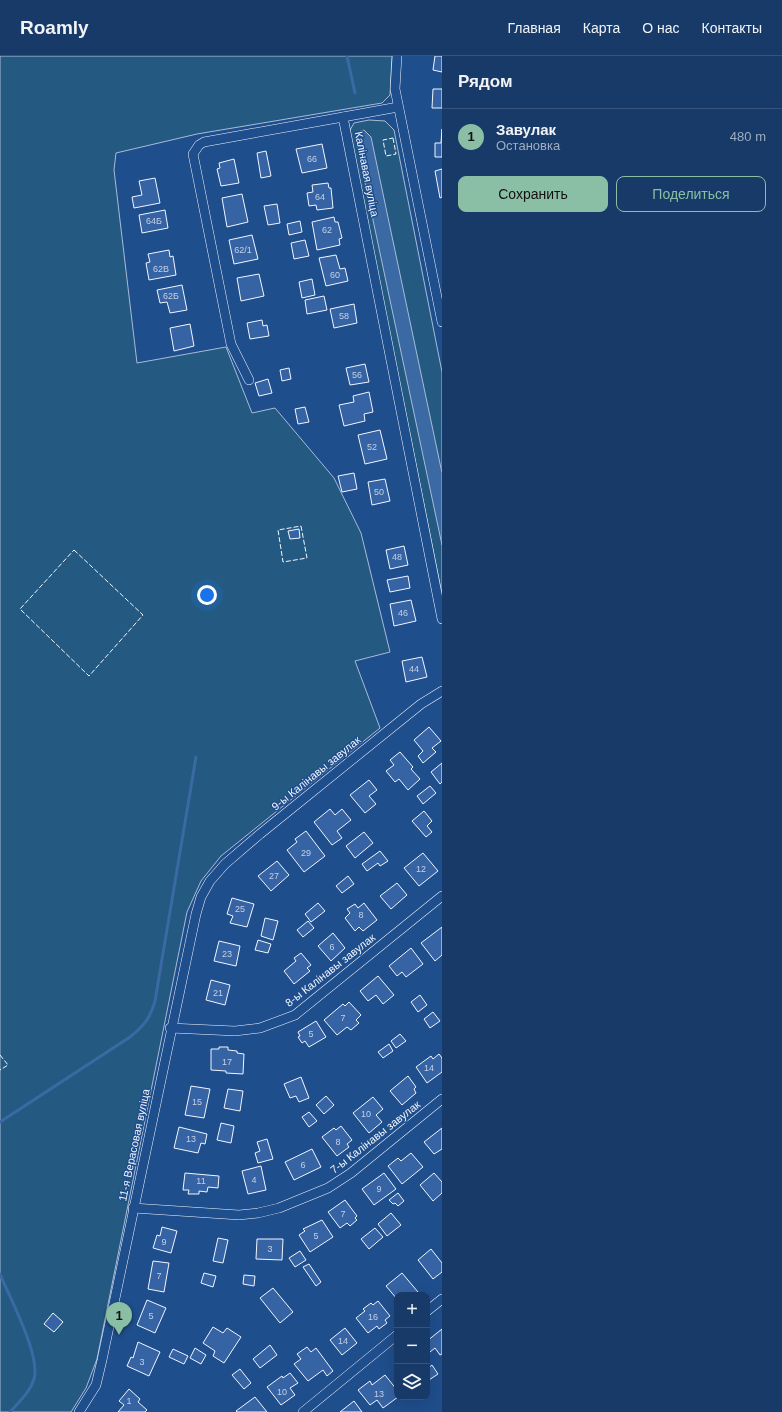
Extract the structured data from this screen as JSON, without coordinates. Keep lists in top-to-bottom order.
{
  "streets": {
    "street": [
      "Калінавая вуліца",
      "9-ы Калінавы завулак",
      "8-ы Калінавы завулак",
      "7-ы Калінавы завулак",
      "11-я Верасовая вуліца"
    ]
  },
  "crossings": [
    ["9-ы Калінавы завулак", "11-я Верасовая вуліца"],
    ["8-ы Калінавы завулак", "11-я Верасовая вуліца"],
    ["7-ы Калінавы завулак", "11-я Верасовая вуліца"]
  ],
  "house_numbers": [
    "66",
    "64",
    "64Б",
    "62",
    "62/1",
    "62В",
    "60",
    "62Б",
    "58",
    "56",
    "52",
    "50",
    "48",
    "46",
    "44",
    "29",
    "12",
    "27",
    "25",
    "8",
    "6",
    "23",
    "21",
    "7",
    "5",
    "17",
    "14",
    "15",
    "10",
    "13",
    "8",
    "6",
    "4",
    "11",
    "9",
    "7",
    "5",
    "9",
    "3",
    "7",
    "5",
    "16",
    "14",
    "3",
    "10",
    "13",
    "1"
  ],
  "page": {
    "header": "Roamly",
    "nav": [
      "Главная",
      "Карта",
      "О нас",
      "Контакты"
    ],
    "heading": "Рядом",
    "list": [
      {
        "mark": "1",
        "name": "Завулак",
        "note": "Остановка",
        "value": "480 m"
      }
    ],
    "buttons": ["Сохранить", "Поделиться"],
    "map_buttons": ["+", "−"],
    "pins": "1"
  }
}
